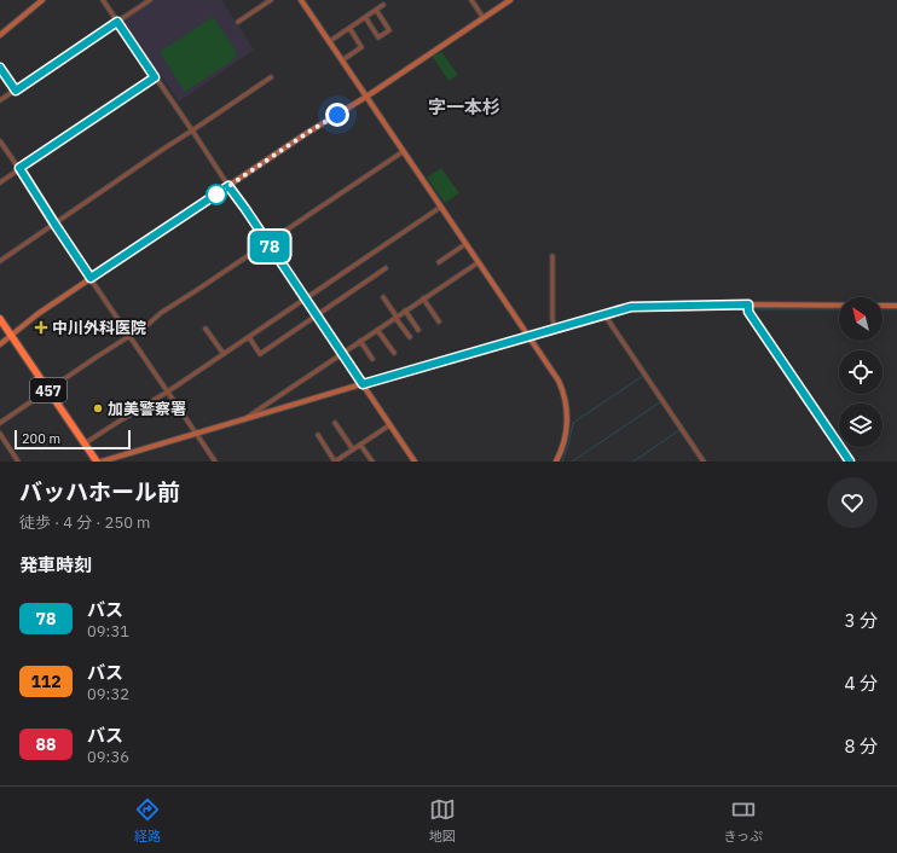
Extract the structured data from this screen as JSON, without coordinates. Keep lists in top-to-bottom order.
{
  "streets": {
    "highway": ["457"]
  },
  "districts": ["字一本杉"],
  "places": {
    "health": ["中川外科医院"],
    "other": ["加美警察署"]
  },
  "lines": ["bus line 78"],
  "scale_bar": "200 m",
  "north": "top left",
  "page": {
    "on_map": "78",
    "scale": "200 m",
    "heading": [
      ["バッハホール前", "徒歩 · 4 分 · 250 m"],
      "発車時刻"
    ],
    "list": [
      {
        "mark": "78",
        "name": "バス",
        "note": "09:31",
        "value": "3 分"
      },
      {
        "mark": "112",
        "name": "バス",
        "note": "09:32",
        "value": "4 分"
      },
      {
        "mark": "88",
        "name": "バス",
        "note": "09:36",
        "value": "8 分"
      }
    ],
    "tabs": ["経路", "地図", "きっぷ"]
  }
}
